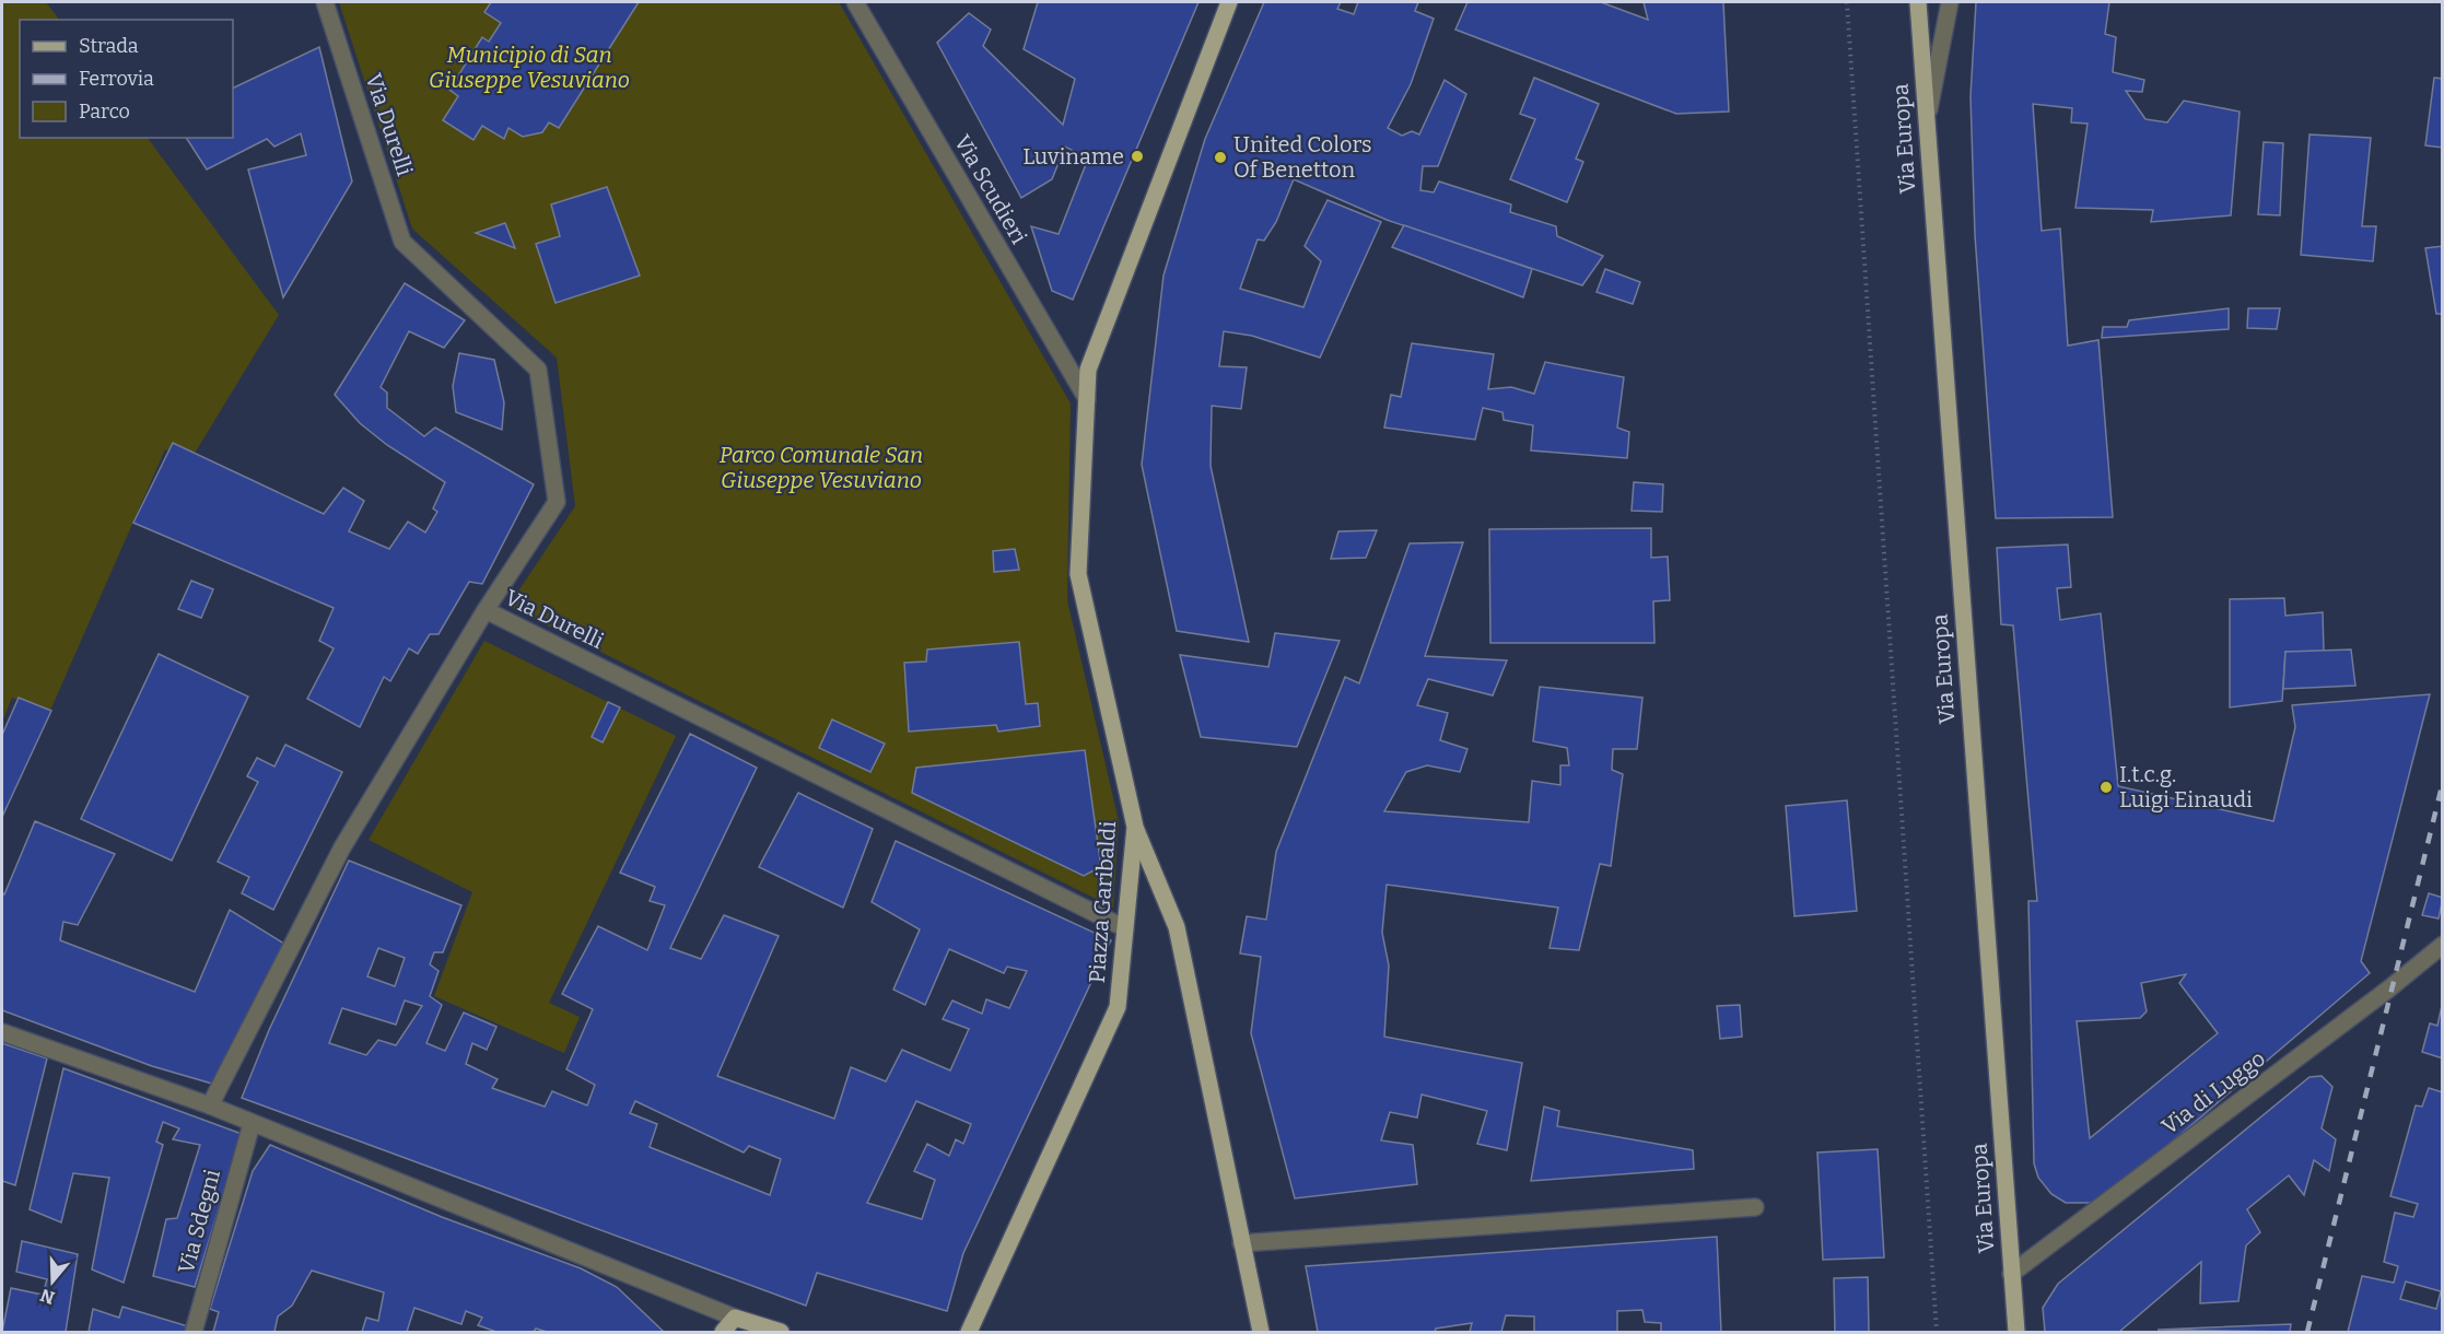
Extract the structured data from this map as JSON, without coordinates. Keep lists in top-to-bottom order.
{
  "streets": {
    "main road": ["Via Europa", "Piazza Garibaldi"],
    "street": [
      "Via Durelli",
      "Via Scudieri",
      "Via di Luggo",
      "Via Sdegni"
    ]
  },
  "crossings": [
    ["Via Durelli", "Piazza Garibaldi"],
    ["Via Europa", "Via di Luggo"],
    ["Via Scudieri", "Piazza Garibaldi"]
  ],
  "parks": ["Municipio di San Giuseppe Vesuviano", "Parco Comunale San Giuseppe Vesuviano"],
  "places": ["Luviname", "United Colors Of Benetton", "I.t.c.g. Luigi Einaudi"],
  "legend": ["Strada", "Ferrovia", "Parco"],
  "north": "bottom"
}
